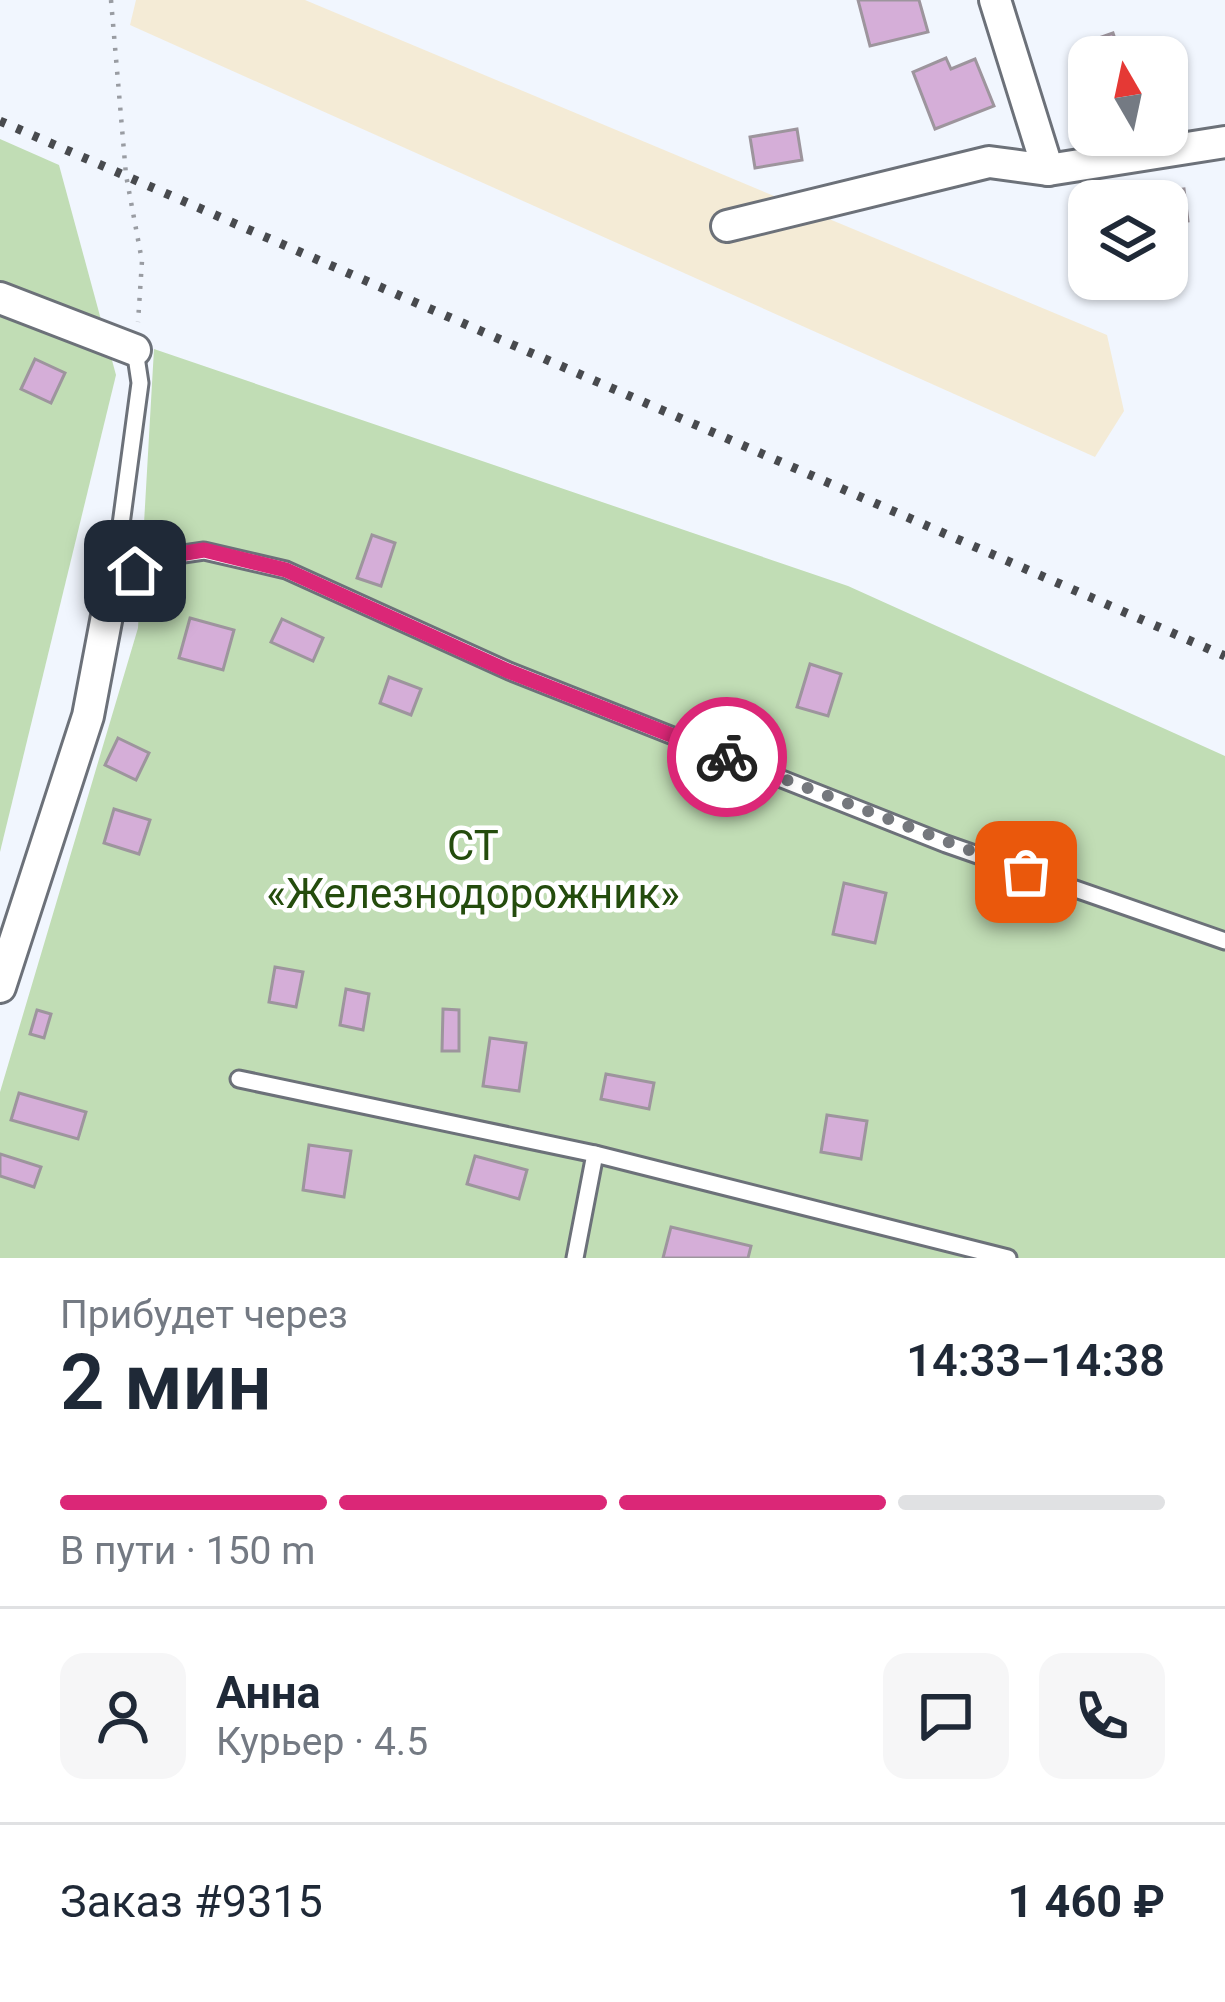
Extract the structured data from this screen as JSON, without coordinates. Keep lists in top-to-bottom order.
{
  "parks": ["СТ «Железнодорожник»"],
  "north": "top",
  "page": {
    "heading": ["2 мин", "Прибудет через", "14:33–14:38"],
    "panel": [
      "Анна",
      "Курьер · 4.5",
      "Заказ #9315",
      "1 460 ₽"
    ],
    "bar": "В пути · 150 m"
  }
}
